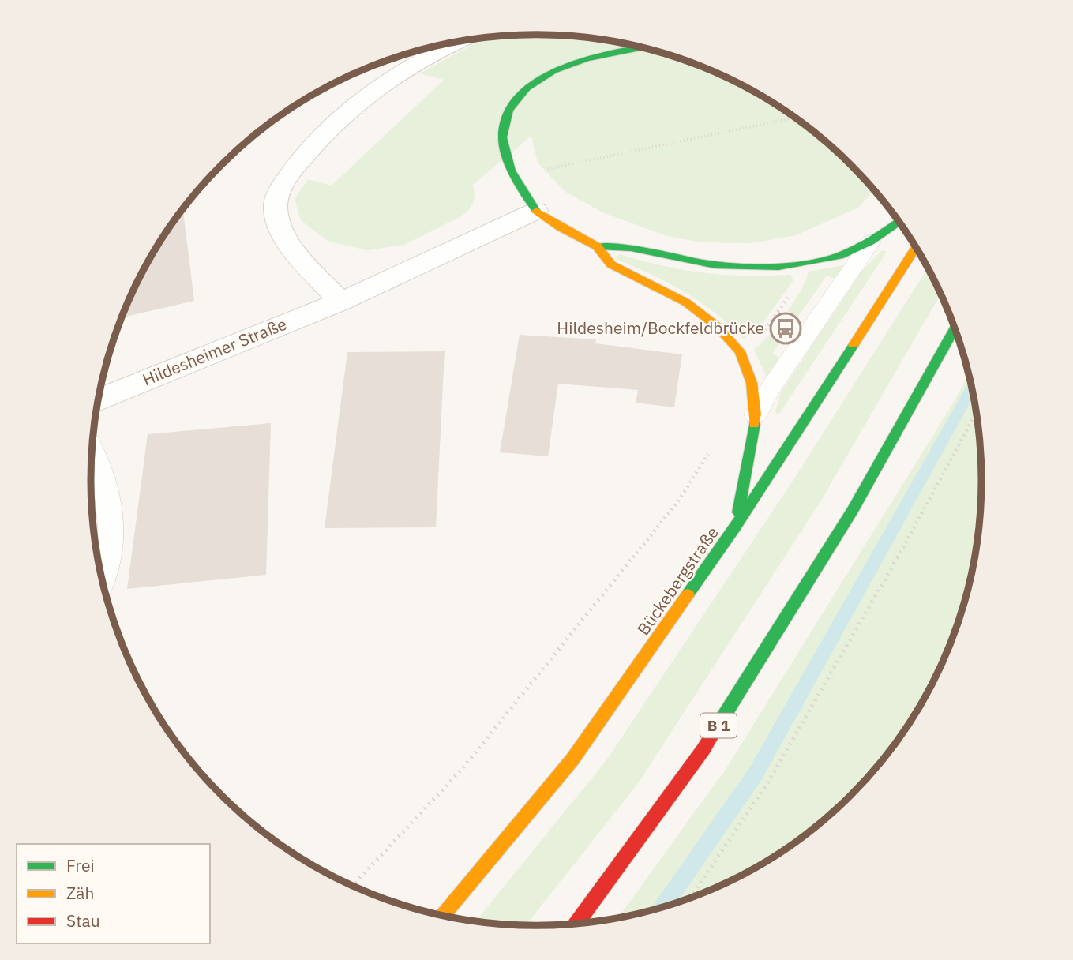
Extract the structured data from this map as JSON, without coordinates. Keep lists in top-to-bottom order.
{
  "streets": {
    "main road": ["Bückebergstraße", "B 1"],
    "street": ["Hildesheimer Straße"]
  },
  "places": {
    "bus stop": ["Hildesheim/Bockfeldbrücke"]
  },
  "legend": ["Frei", "Zäh", "Stau"]
}
